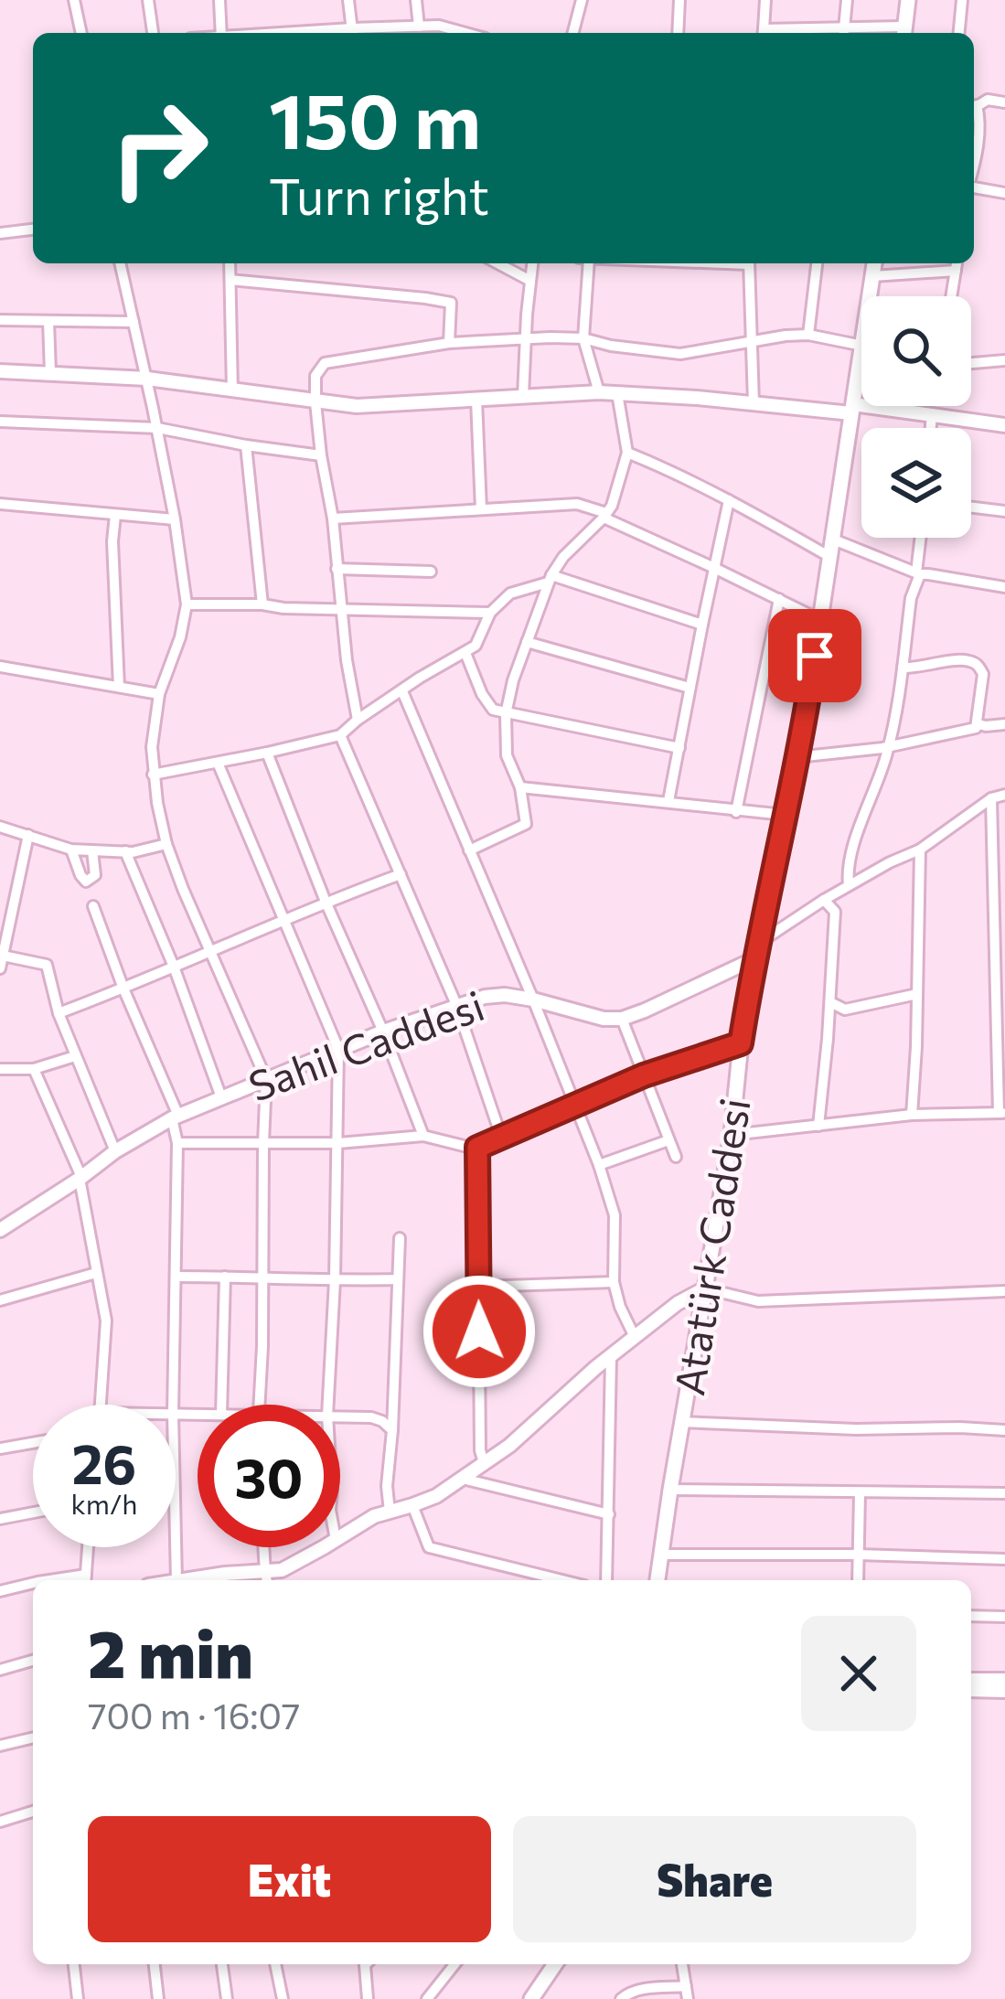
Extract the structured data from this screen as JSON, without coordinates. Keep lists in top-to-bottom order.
{
  "streets": {
    "main road": ["Atatürk Caddesi"],
    "street": ["Sahil Caddesi"]
  },
  "page": {
    "turn": ["150 m", "Turn right"],
    "speed": "26 km/h",
    "limit": "30",
    "heading": ["2 min", "700 m · 16:07"],
    "buttons": ["Exit", "Share"]
  }
}
